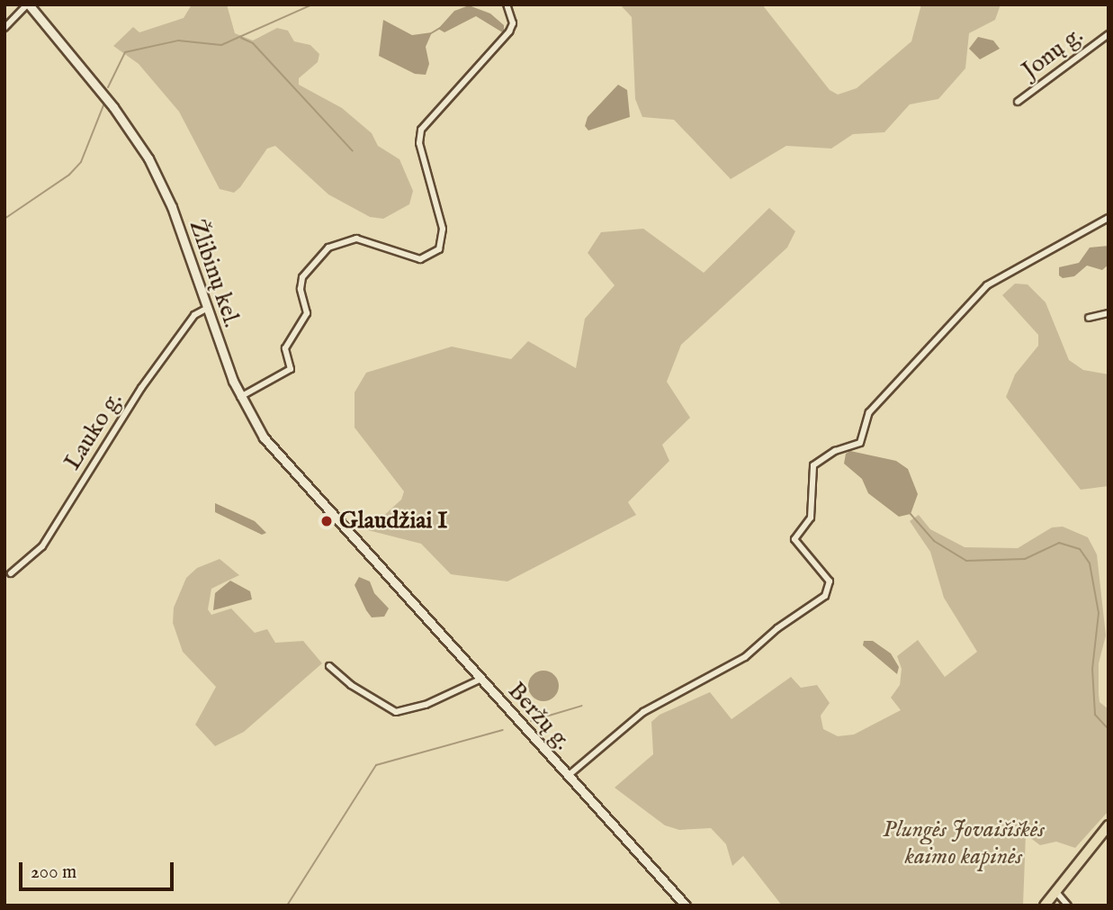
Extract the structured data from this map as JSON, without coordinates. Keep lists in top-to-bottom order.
{
  "streets": {
    "main road": ["Žlibinų kel.", "Beržų g."],
    "street": ["Jonų g.", "Lauko g."]
  },
  "crossings": [
    ["Žlibinų kel.", "Lauko g."],
    ["Žlibinų kel.", "Beržų g."]
  ],
  "parks": ["Plungės Jovaišiškės kaimo kapinės"],
  "places": ["Glaudžiai I"],
  "scale_bar": "200 m"
}
